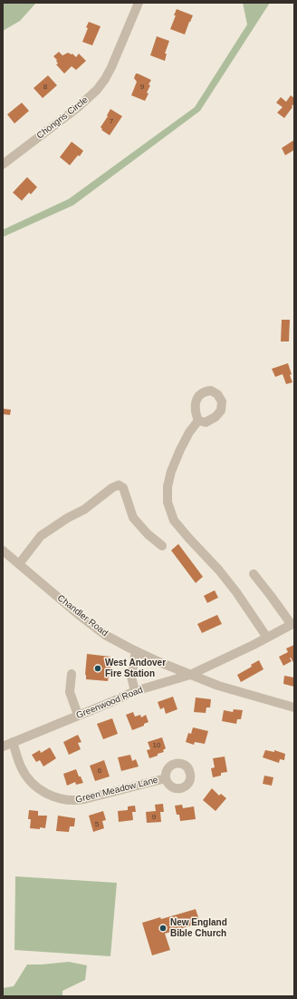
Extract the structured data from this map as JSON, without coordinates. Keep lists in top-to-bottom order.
{
  "streets": {
    "street": [
      "Chongris Circle",
      "Chandler Road",
      "Greenwood Road",
      "Green Meadow Lane"
    ]
  },
  "crossings": [
    ["Chandler Road", "Greenwood Road"],
    ["Greenwood Road", "Green Meadow Lane"]
  ],
  "places": ["West Andover Fire Station", "New England Bible Church"],
  "house_numbers": [
    "8",
    "9",
    "7",
    "10",
    "6",
    "9",
    "5"
  ]
}
